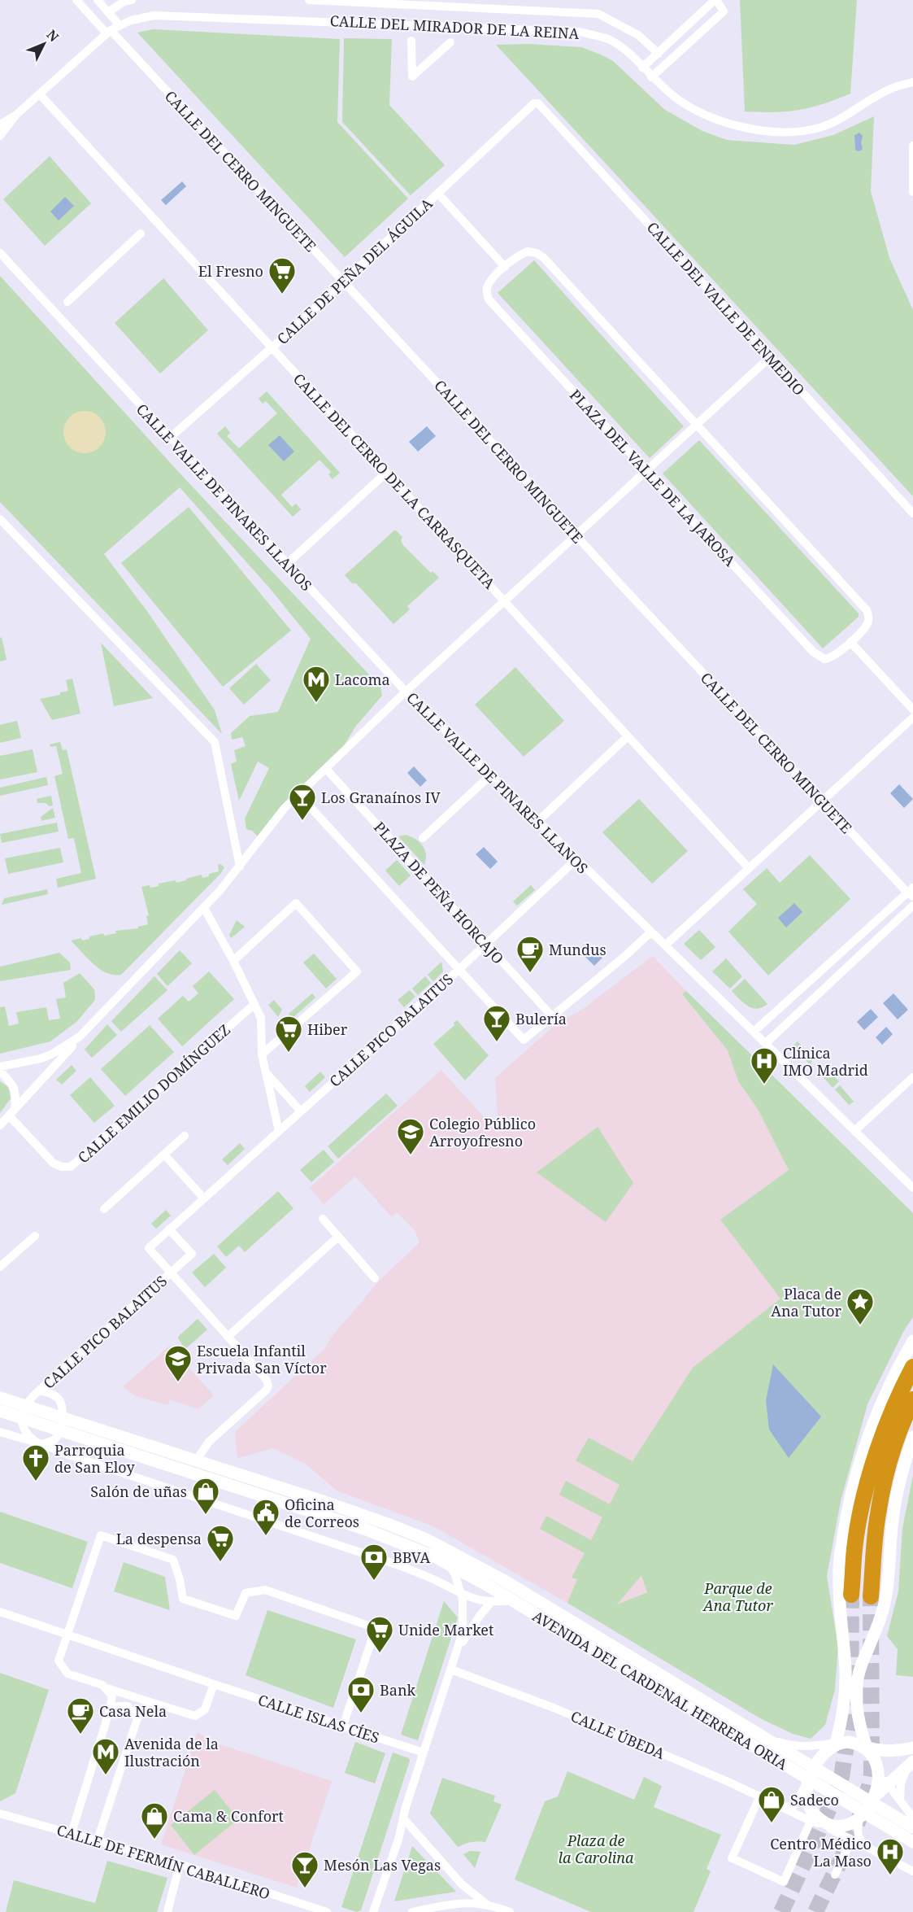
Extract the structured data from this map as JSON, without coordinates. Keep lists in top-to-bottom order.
{
  "streets": {
    "main road": ["AVENIDA DEL CARDENAL HERRERA ORIA"],
    "street": [
      "CALLE DEL MIRADOR DE LA REINA",
      "CALLE DEL CERRO MINGUETE",
      "CALLE DE PEÑA DEL ÁGUILA",
      "CALLE DEL VALLE DE ENMEDIO",
      "PLAZA DEL VALLE DE LA JAROSA",
      "CALLE DEL CERRO DE LA CARRASQUETA",
      "CALLE VALLE DE PINARES LLANOS",
      "PLAZA DE PEÑA HORCAJO",
      "CALLE PICO BALAITUS",
      "CALLE EMILIO DOMÍNGUEZ",
      "CALLE ISLAS CÍES",
      "CALLE ÚBEDA",
      "CALLE DE FERMÍN CABALLERO"
    ]
  },
  "crossings": [
    ["CALLE DEL MIRADOR DE LA REINA", "CALLE DEL CERRO MINGUETE"],
    ["CALLE DEL MIRADOR DE LA REINA", "CALLE DEL CERRO DE LA CARRASQUETA"],
    ["CALLE DEL CERRO MINGUETE", "CALLE DE PEÑA DEL ÁGUILA"],
    ["CALLE DE PEÑA DEL ÁGUILA", "CALLE DEL VALLE DE ENMEDIO"],
    ["CALLE DE PEÑA DEL ÁGUILA", "CALLE DEL CERRO DE LA CARRASQUETA"],
    ["CALLE DE PEÑA DEL ÁGUILA", "CALLE VALLE DE PINARES LLANOS"],
    ["CALLE VALLE DE PINARES LLANOS", "CALLE PICO BALAITUS"],
    ["PLAZA DE PEÑA HORCAJO", "CALLE PICO BALAITUS"],
    ["CALLE PICO BALAITUS", "AVENIDA DEL CARDENAL HERRERA ORIA"]
  ],
  "parks": ["Parque de Ana Tutor", "Plaza de la Carolina"],
  "places": {
    "supermarket": [
      "El Fresno",
      "Hiber",
      "La despensa",
      "Unide Market"
    ],
    "metro station": ["Lacoma", "Avenida de la Ilustración"],
    "bar": ["Los Granaínos IV", "Bulería", "Mesón Las Vegas"],
    "cafe": ["Mundus", "Casa Nela"],
    "hospital": ["Clínica IMO Madrid", "Centro Médico La Maso"],
    "school or university": ["Colegio Público Arroyofresno", "Escuela Infantil Privada San Víctor"],
    "place": ["Placa de Ana Tutor"],
    "church": ["Parroquia de San Eloy"],
    "shop": ["Salón de uñas", "Sadeco", "Cama & Confort"],
    "public building": ["Oficina de Correos"],
    "bank": ["BBVA", "Bank"]
  },
  "north": "top right"
}
